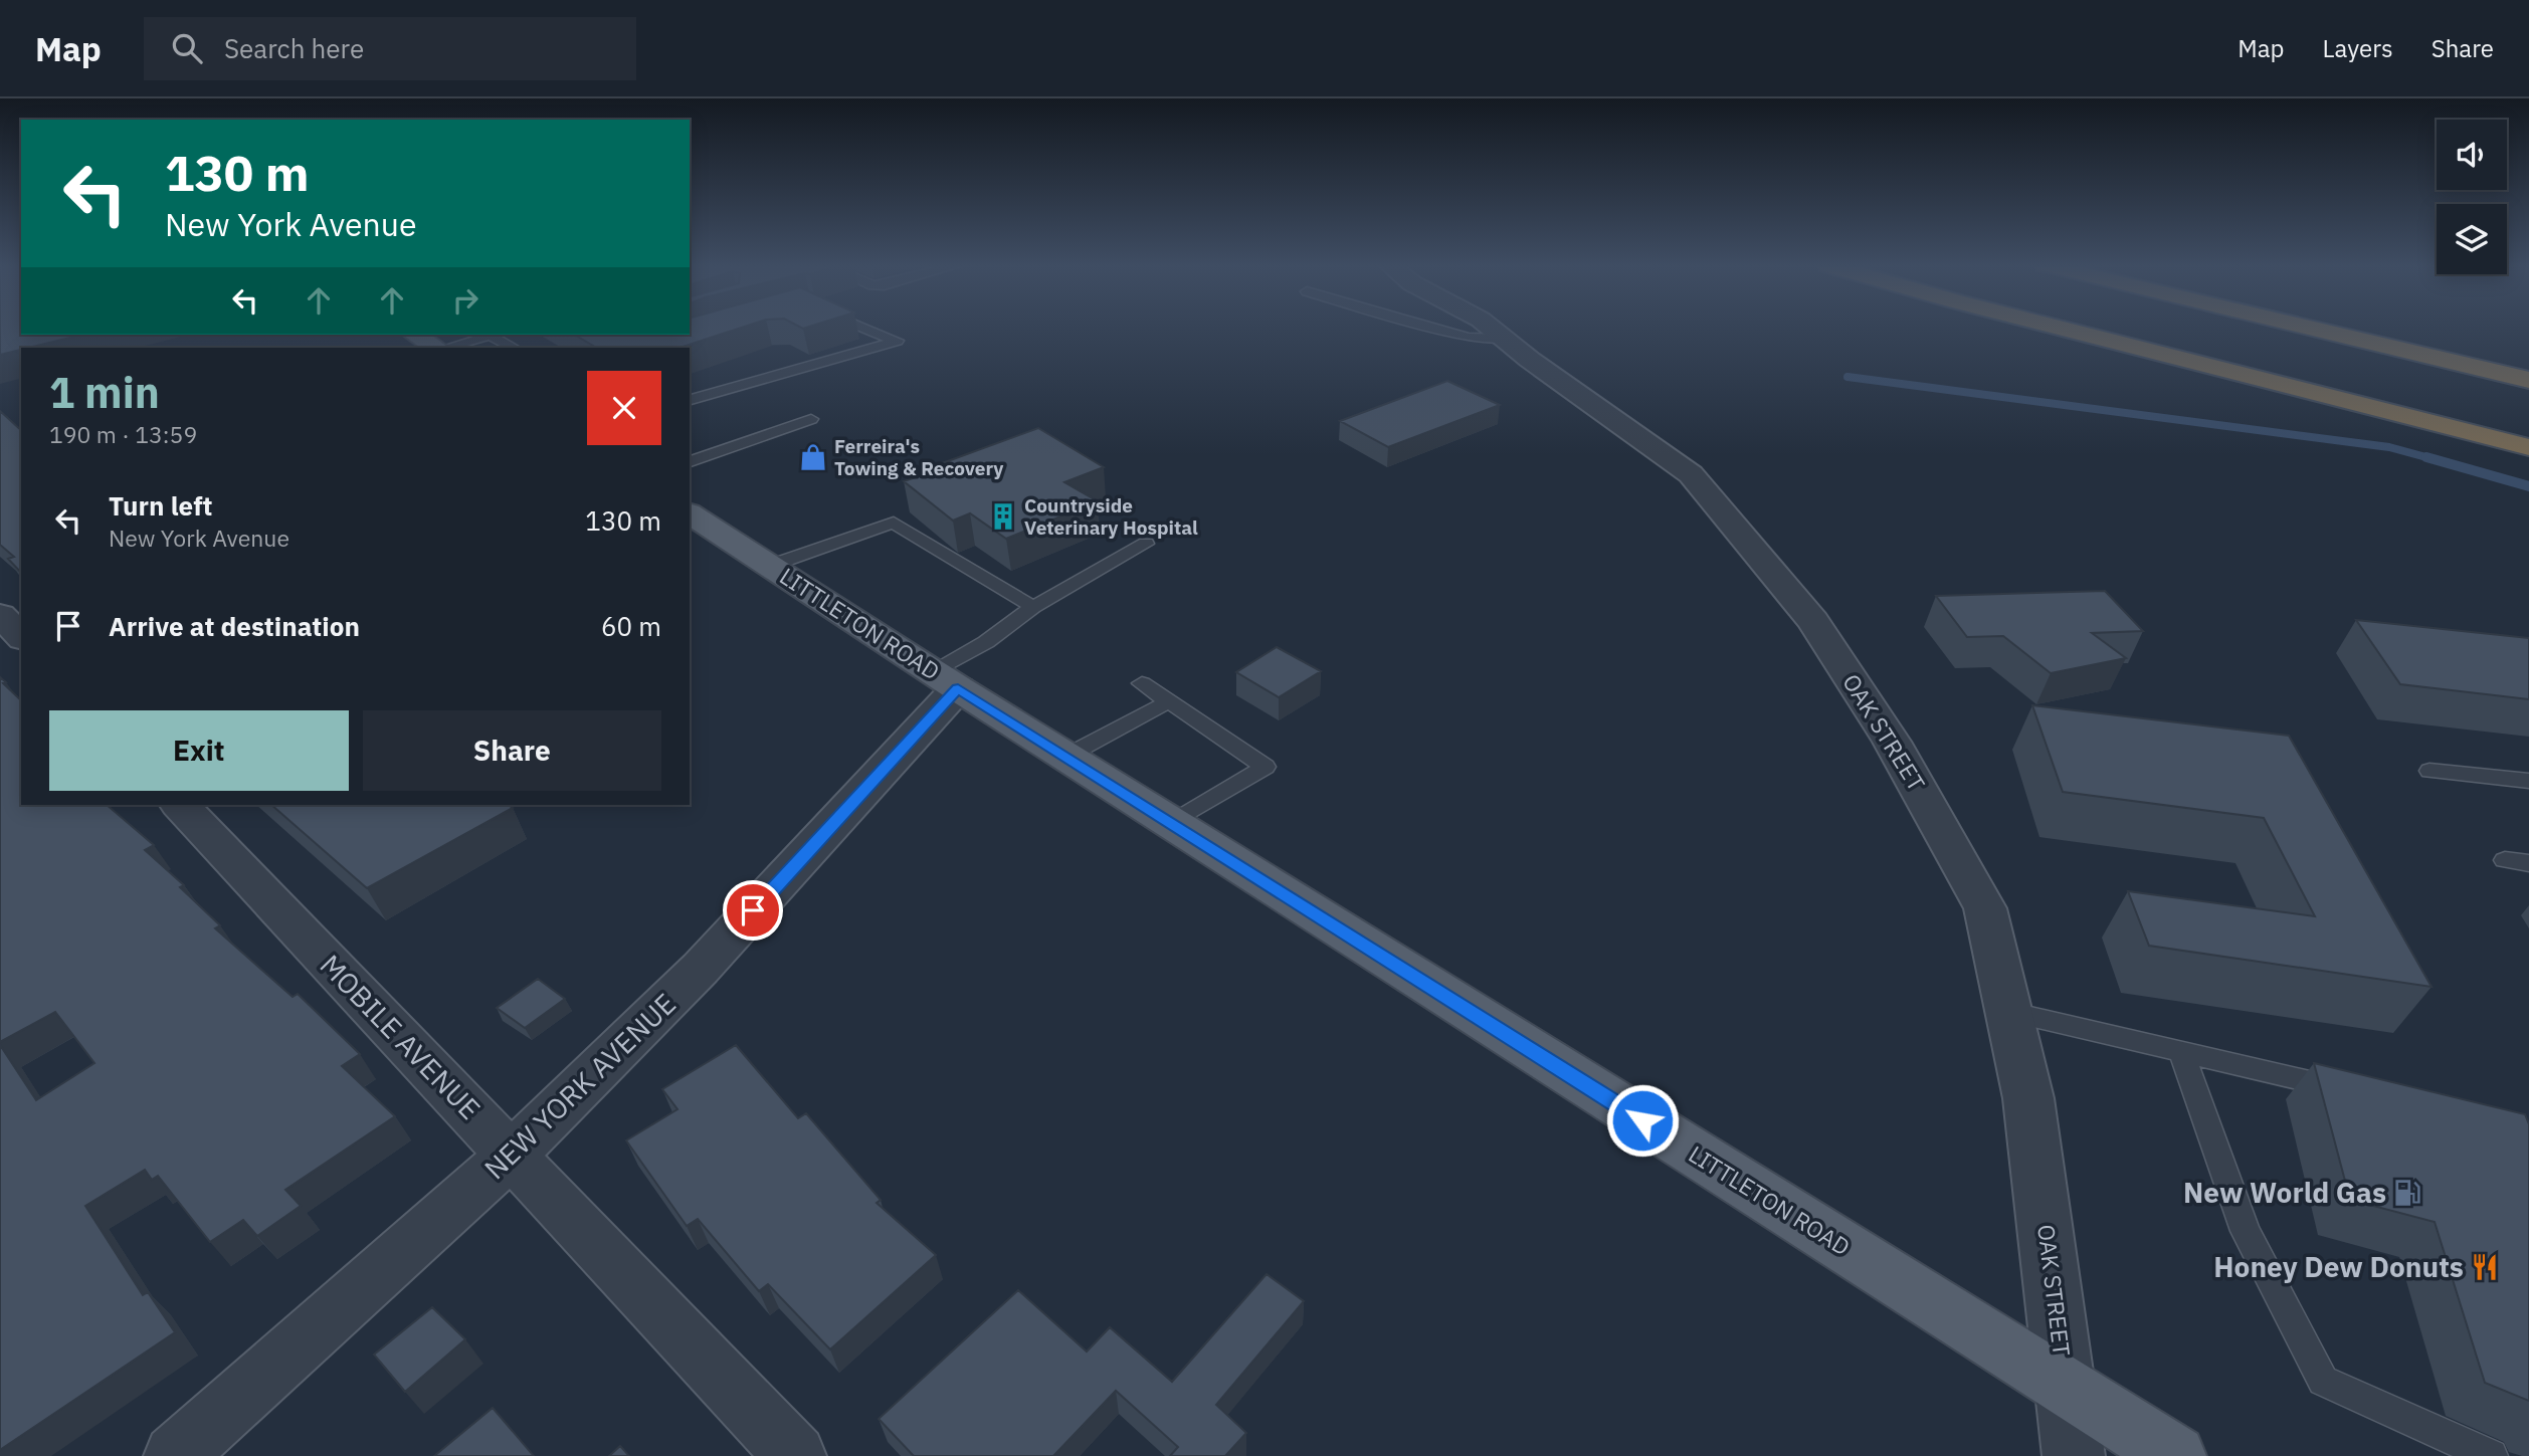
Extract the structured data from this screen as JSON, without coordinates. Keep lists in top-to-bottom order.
{
  "streets": {
    "main road": ["LITTLETON ROAD"],
    "street": ["OAK STREET", "MOBILE AVENUE", "NEW YORK AVENUE"]
  },
  "crossings": [
    ["LITTLETON ROAD", "OAK STREET"],
    ["LITTLETON ROAD", "NEW YORK AVENUE"],
    ["MOBILE AVENUE", "NEW YORK AVENUE"]
  ],
  "places": {
    "shop": ["Ferreira's Towing & Recovery"],
    "building": ["Countryside Veterinary Hospital"],
    "fuel station": ["New World Gas"],
    "restaurant": ["Honey Dew Donuts"]
  },
  "page": {
    "header": "Map",
    "search": "Search here",
    "nav": ["Map", "Layers", "Share"],
    "turn": ["130 m", "New York Avenue"],
    "heading": ["1 min", "190 m · 13:59"],
    "list": [
      {
        "name": "Turn left",
        "note": "New York Avenue",
        "value": "130 m"
      },
      {
        "name": "Arrive at destination",
        "value": "60 m"
      }
    ],
    "buttons": ["Exit", "Share"]
  }
}
